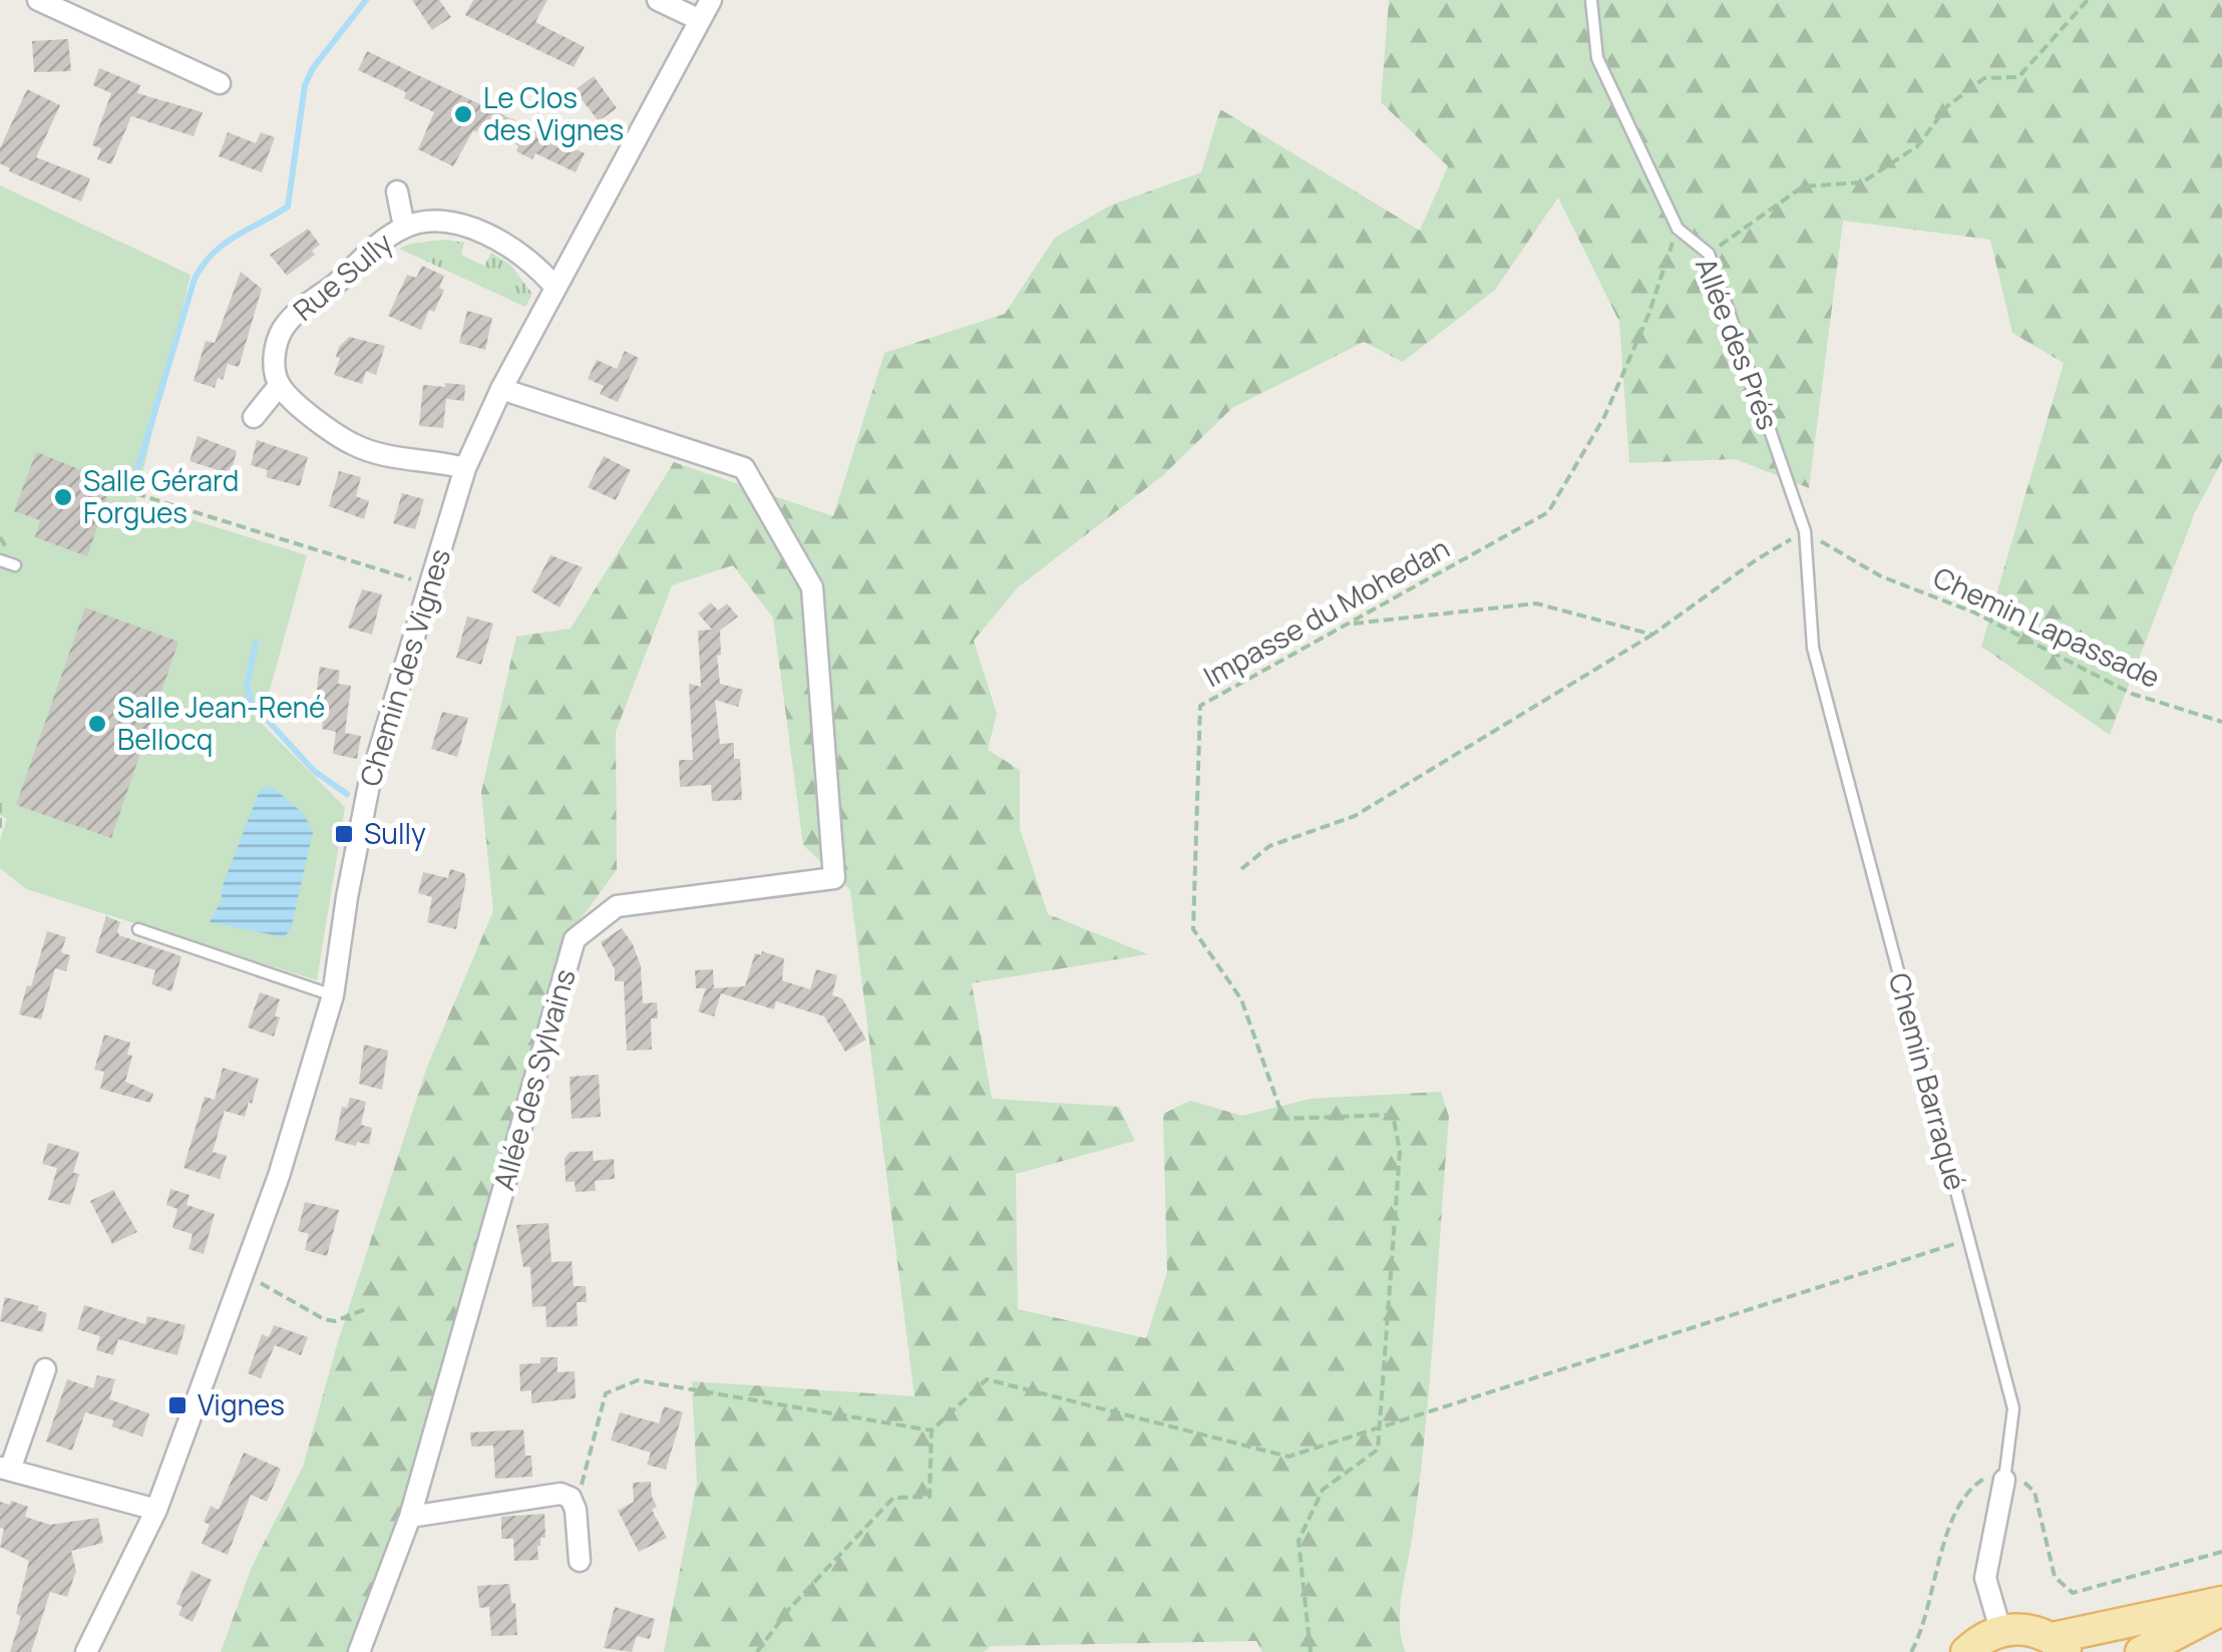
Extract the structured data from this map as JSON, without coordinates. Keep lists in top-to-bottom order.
{
  "streets": {
    "street": [
      "Rue Sully",
      "Chemin des Vignes",
      "Allée des Sylvains",
      "Chemin Barraqué"
    ],
    "lane": ["Allée des Prés"],
    "path": ["Impasse du Mohedan", "Chemin Lapassade"]
  },
  "crossings": [
    ["Rue Sully", "Chemin des Vignes"],
    ["Rue Sully", "Allée des Sylvains"],
    ["Allée des Prés", "Impasse du Mohedan"],
    ["Allée des Prés", "Chemin Lapassade"],
    ["Allée des Prés", "Chemin Barraqué"],
    ["Chemin Lapassade", "Chemin Barraqué"],
    ["Chemin des Vignes", "Allée des Sylvains"]
  ],
  "places": {
    "other": ["Le Clos des Vignes", "Salle Gérard Forgues", "Salle Jean-René Bellocq"],
    "transit": ["Sully", "Vignes"]
  }
}
